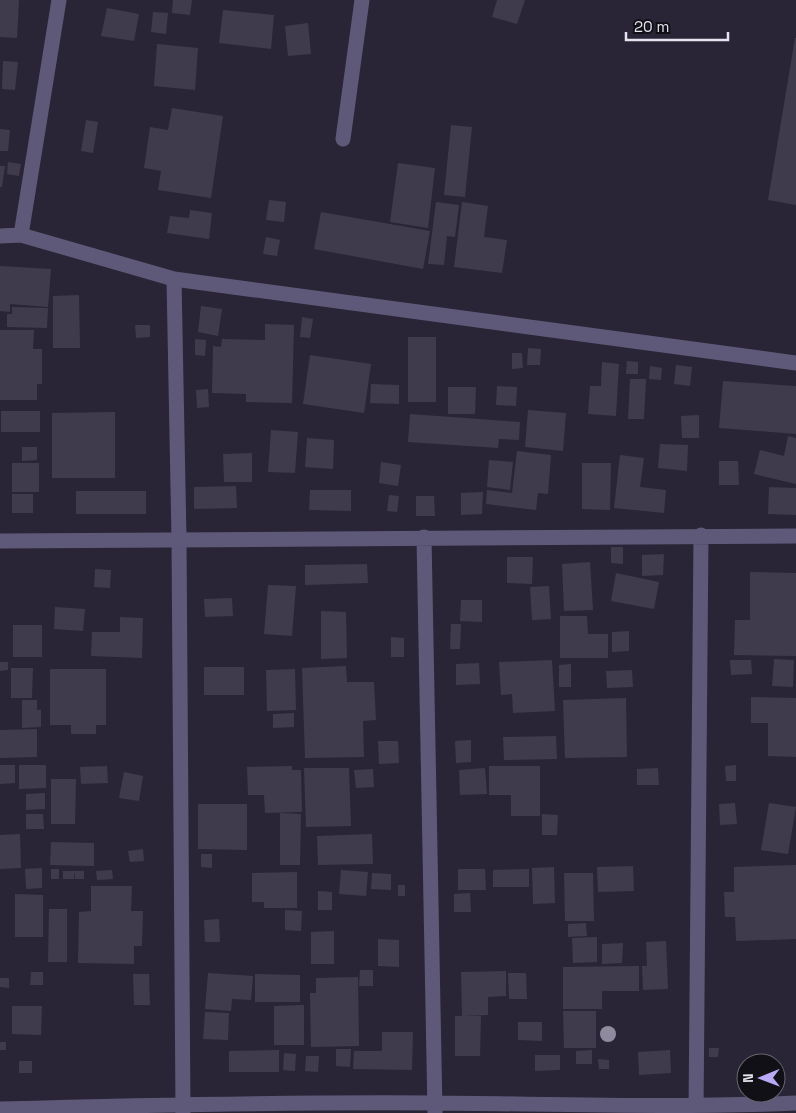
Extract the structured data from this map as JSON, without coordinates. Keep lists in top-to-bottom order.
{
  "scale_bar": "20 m",
  "north": "left"
}
